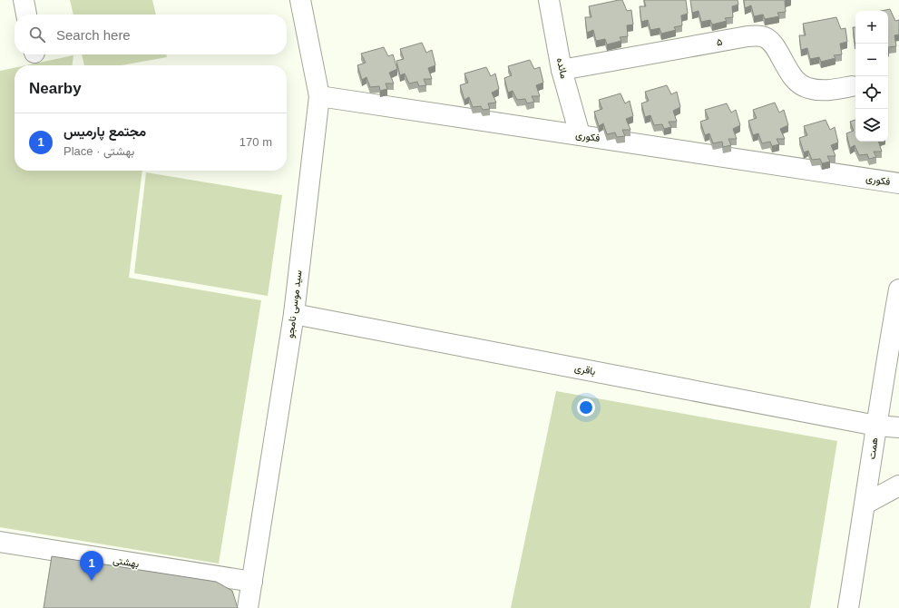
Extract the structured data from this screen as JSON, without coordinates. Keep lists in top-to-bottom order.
{
  "streets": {
    "street": [
      "۵",
      "مائده",
      "فکوری",
      "سید موسی نامجو",
      "باقری",
      "همت",
      "بهشتی"
    ]
  },
  "crossings": [
    ["۵", "مائده"],
    ["مائده", "فکوری"],
    ["فکوری", "سید موسی نامجو"],
    ["سید موسی نامجو", "باقری"],
    ["سید موسی نامجو", "بهشتی"],
    ["باقری", "همت"]
  ],
  "page": {
    "map_buttons": ["+", "−"],
    "search": "Search here",
    "heading": "Nearby",
    "list": [
      {
        "mark": "1",
        "name": "مجتمع پارمیس",
        "note": "Place · بهشتی",
        "value": "170 m"
      }
    ],
    "pins": "1"
  }
}
